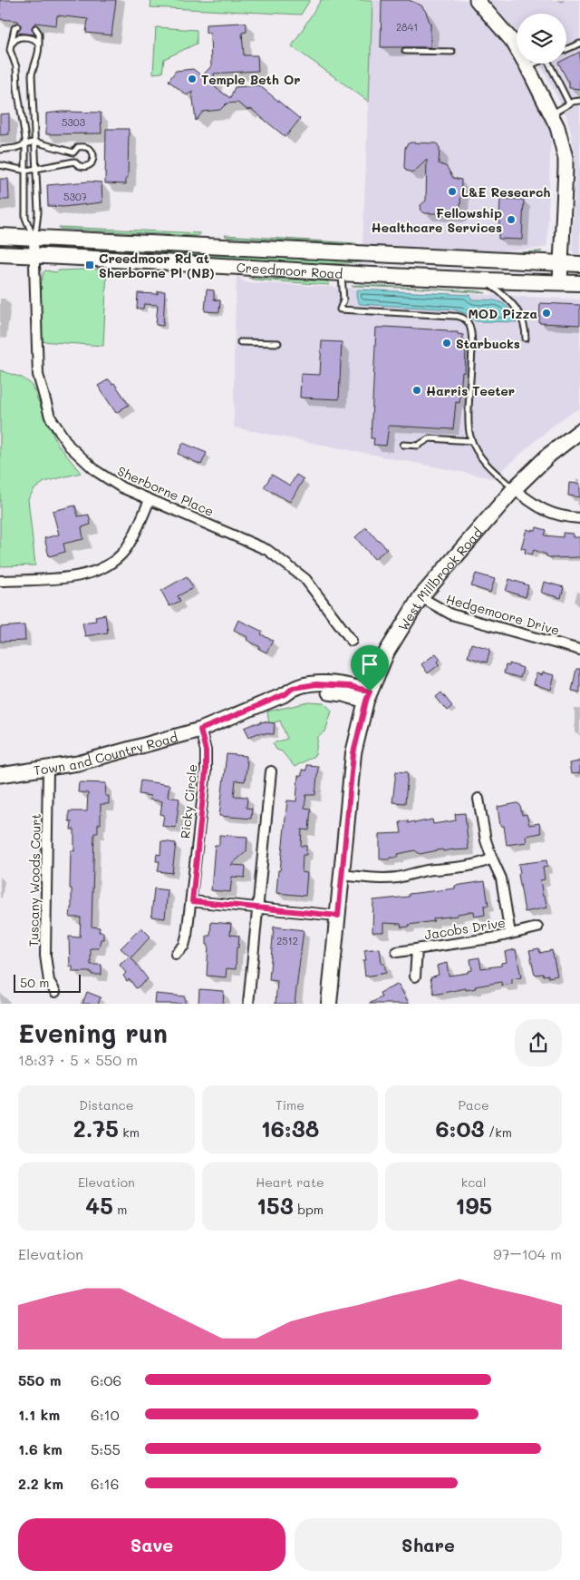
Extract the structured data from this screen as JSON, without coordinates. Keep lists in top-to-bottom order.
{
  "streets": {
    "main road": ["Creedmoor Road", "West Millbrook Road"],
    "street": [
      "Sherborne Place",
      "Hedgemoore Drive",
      "Town and Country Road",
      "Ricky Circle",
      "Tuscany Woods Court",
      "Jacobs Drive"
    ]
  },
  "crossings": [
    ["Creedmoor Road", "Sherborne Place"],
    ["West Millbrook Road", "Hedgemoore Drive"],
    ["West Millbrook Road", "Town and Country Road"],
    ["Town and Country Road", "Ricky Circle"],
    ["Town and Country Road", "Tuscany Woods Court"]
  ],
  "places": {
    "other": [
      "Temple Beth Or",
      "L&E Research",
      "Fellowship Healthcare Services",
      "MOD Pizza",
      "Starbucks",
      "Harris Teeter"
    ],
    "transit": ["Creedmoor Rd at Sherborne Pl (NB)"]
  },
  "house_numbers": [
    "2841",
    "5303",
    "5307",
    "2512"
  ],
  "scale_bar": "50 m",
  "page": {
    "scale": "50 m",
    "heading": ["Evening run", "18:37 · 5 × 550 m"],
    "stats": [
      ["Distance", "2.75 km"],
      ["Time", "16:38"],
      ["Pace", "6:03 /km"],
      ["Elevation", "45 m"],
      ["Heart rate", "153 bpm"],
      ["kcal", "195"]
    ],
    "chart": ["Elevation", "97–104 m"],
    "list": [
      {
        "name": "550 m",
        "note": "6:06"
      },
      {
        "name": "1.1 km",
        "note": "6:10"
      },
      {
        "name": "1.6 km",
        "note": "5:55"
      },
      {
        "name": "2.2 km",
        "note": "6:16"
      }
    ],
    "buttons": ["Save", "Share"]
  }
}
